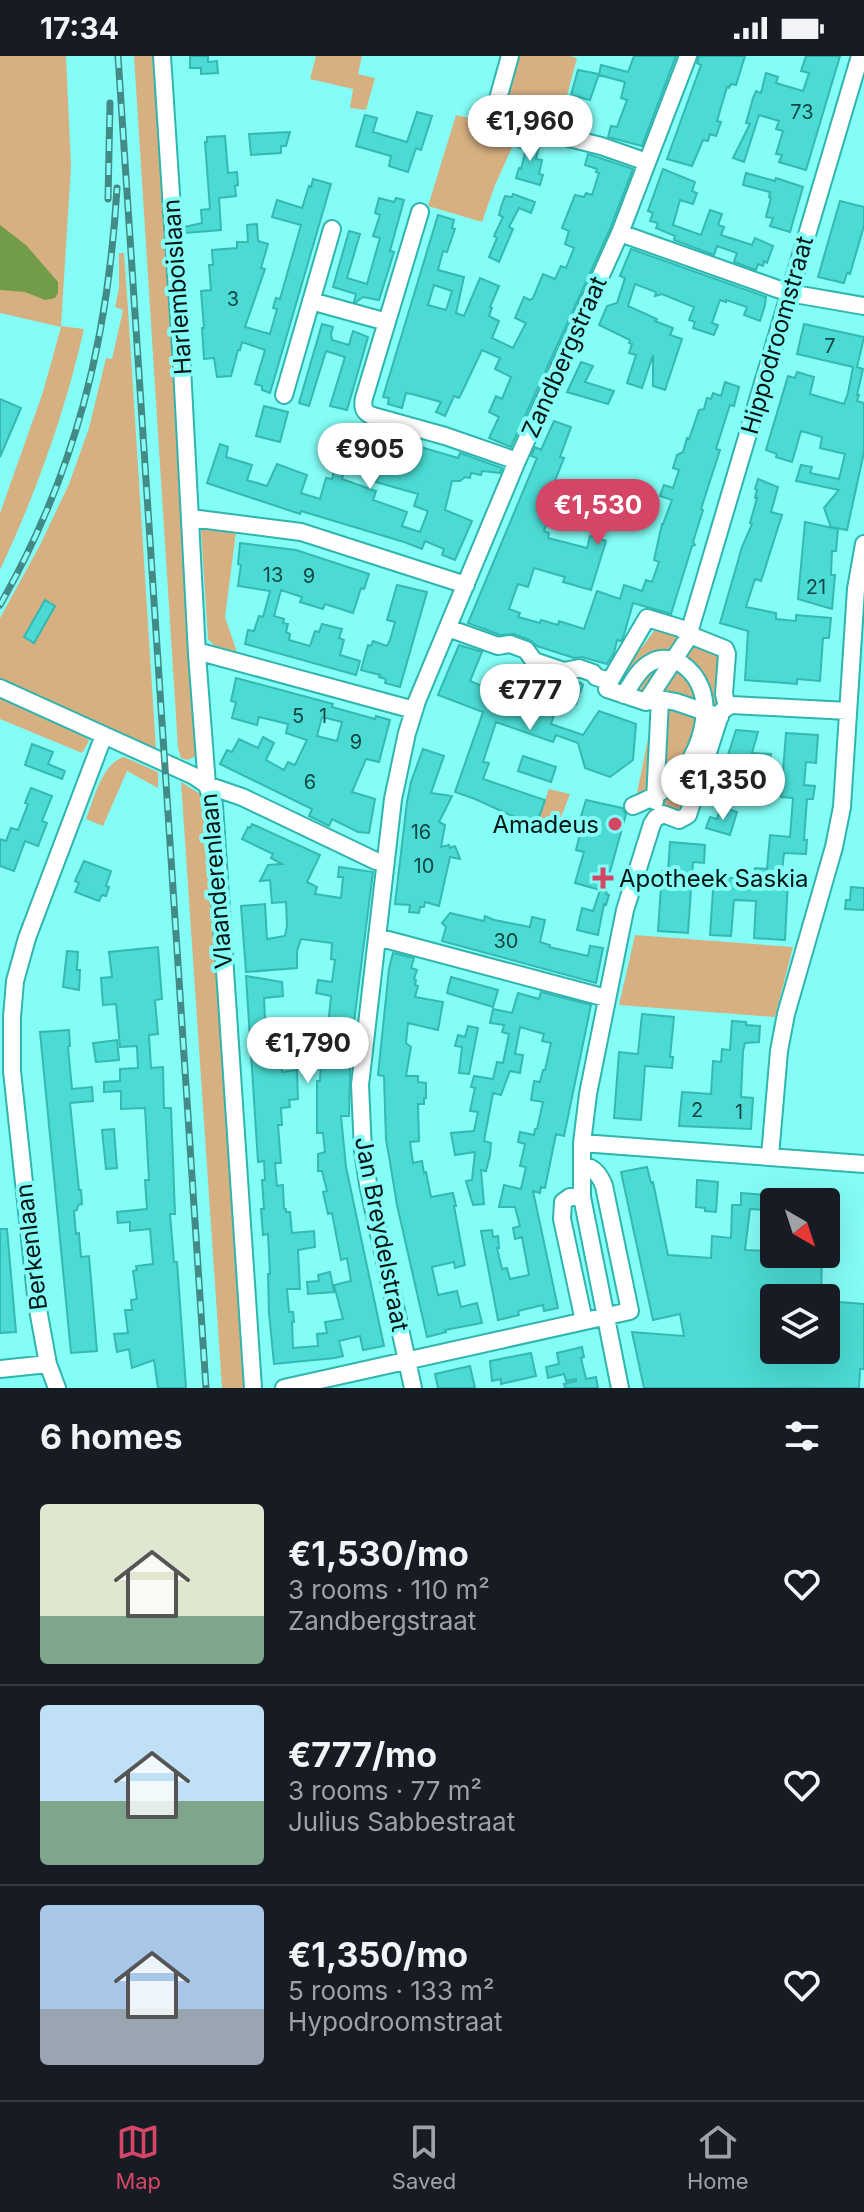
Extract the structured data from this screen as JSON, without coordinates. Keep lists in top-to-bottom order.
{
  "streets": {
    "street": [
      "Harlemboislaan",
      "Hippodroomstraat",
      "Zandbergstraat",
      "Vlaanderenlaan",
      "Jan Breydelstraat",
      "Berkenlaan"
    ]
  },
  "crossings": [
    ["Harlemboislaan", "Vlaanderenlaan"],
    ["Zandbergstraat", "Jan Breydelstraat"]
  ],
  "places": {
    "other": ["Amadeus"],
    "health": ["Apotheek Saskia"]
  },
  "house_numbers": [
    "73",
    "3",
    "7",
    "13",
    "9",
    "21",
    "5",
    "1",
    "9",
    "6",
    "16",
    "10",
    "30",
    "2",
    "1"
  ],
  "north": "bottom right",
  "page": {
    "status": "17:34",
    "price": [
      "€1,960",
      "€905",
      "€1,530",
      "€777",
      "€1,350",
      "€1,790"
    ],
    "heading": "6 homes",
    "list": [
      {
        "name": "€1,530/mo",
        "note": "3 rooms · 110 m² · Zandbergstraat"
      },
      {
        "name": "€777/mo",
        "note": "3 rooms · 77 m² · Julius Sabbestraat"
      },
      {
        "name": "€1,350/mo",
        "note": "5 rooms · 133 m² · Hypodroomstraat"
      }
    ],
    "tabs": ["Map", "Saved", "Home"]
  }
}
